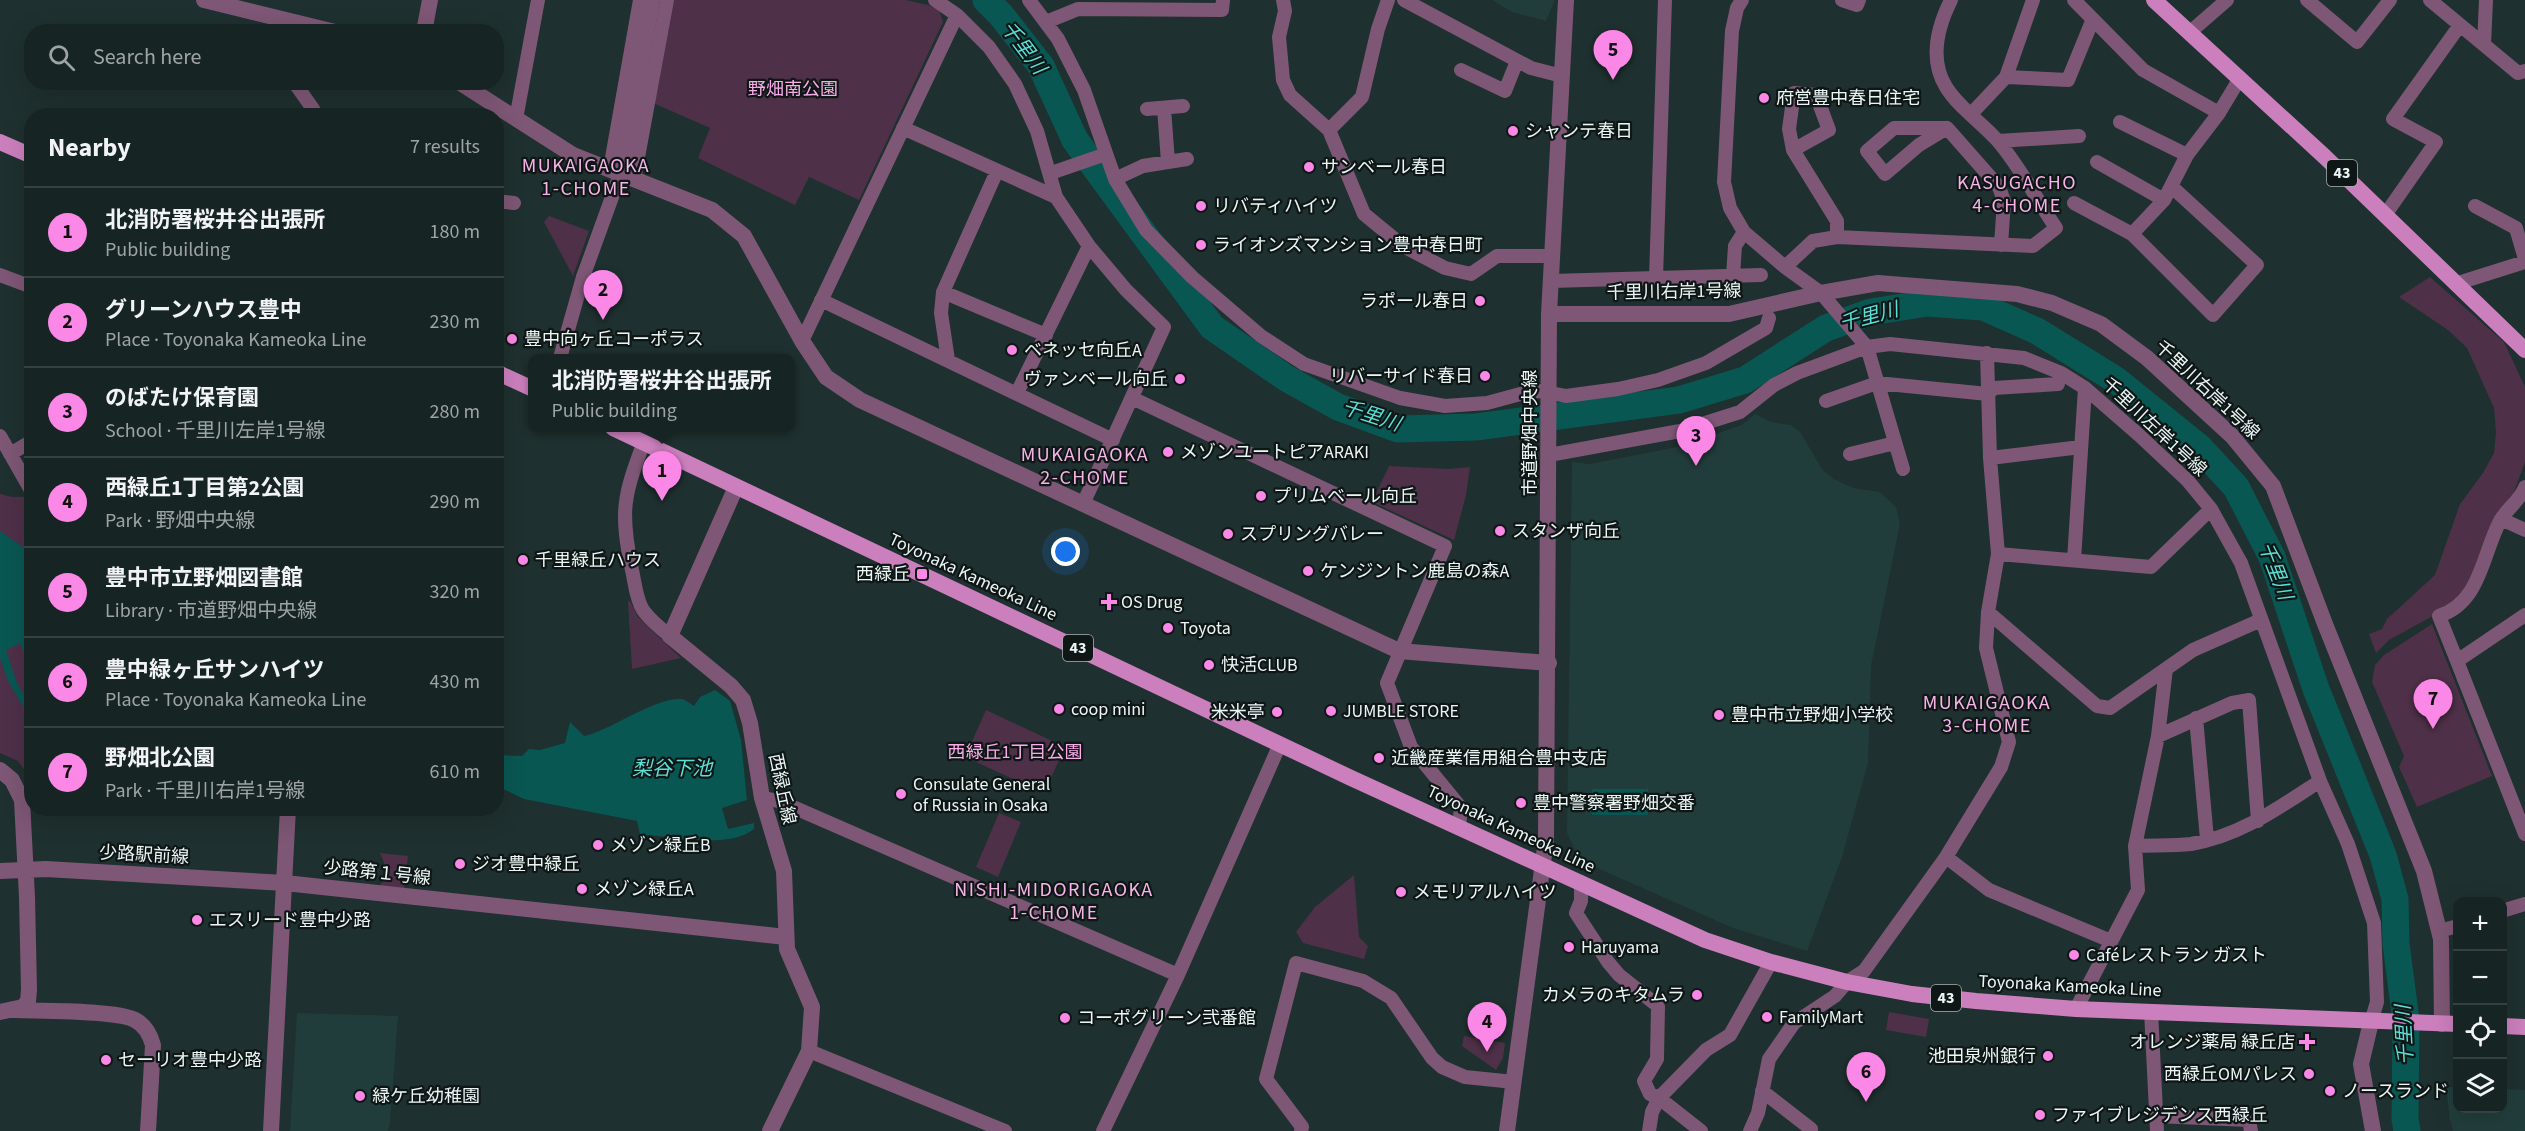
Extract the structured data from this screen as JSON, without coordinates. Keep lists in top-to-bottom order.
{
  "streets": {
    "main road": ["43", "Toyonaka Kameoka Line"],
    "street": [
      "千里川右岸1号線",
      "千里川左岸1号線",
      "市道野畑中央線",
      "西緑丘線",
      "少路駅前線",
      "少路第１号線"
    ]
  },
  "crossings": [
    ["千里川右岸1号線", "市道野畑中央線"],
    ["千里川右岸1号線", "Toyonaka Kameoka Line"],
    ["千里川左岸1号線", "市道野畑中央線"],
    ["千里川左岸1号線", "Toyonaka Kameoka Line"],
    ["市道野畑中央線", "Toyonaka Kameoka Line"],
    ["西緑丘線", "少路第１号線"],
    ["少路駅前線", "少路第１号線"]
  ],
  "districts": [
    "MUKAIGAOKA 1-CHOME",
    "KASUGACHO 4-CHOME",
    "MUKAIGAOKA 2-CHOME",
    "MUKAIGAOKA 3-CHOME",
    "NISHI-MIDORIGAOKA 1-CHOME"
  ],
  "water": ["千里川", "梨谷下池"],
  "parks": ["野畑南公園", "西緑丘1丁目公園"],
  "places": {
    "other": [
      "府営豊中春日住宅",
      "シャンテ春日",
      "サンベール春日",
      "リバティハイツ",
      "ライオンズマンション豊中春日町",
      "ラポール春日",
      "豊中向ヶ丘コーポラス",
      "ベネッセ向丘A",
      "リバーサイド春日",
      "ヴァンベール向丘",
      "メゾンユートピアARAKI",
      "プリムベール向丘",
      "スタンザ向丘",
      "スプリングバレー",
      "千里緑丘ハウス",
      "ケンジントン鹿島の森A",
      "Toyota",
      "快活CLUB",
      "coop mini",
      "JUMBLE STORE",
      "米米亭",
      "豊中市立野畑小学校",
      "近畿産業信用組合豊中支店",
      "Consulate General of Russia in Osaka",
      "豊中警察署野畑交番",
      "メゾン緑丘B",
      "ジオ豊中緑丘",
      "メゾン緑丘A",
      "メモリアルハイツ",
      "エスリード豊中少路",
      "Haruyama",
      "Caféレストラン ガスト",
      "カメラのキタムラ",
      "FamilyMart",
      "コーポグリーン弐番館",
      "池田泉州銀行",
      "セーリオ豊中少路",
      "西緑丘OMパレス",
      "ノースランド",
      "緑ケ丘幼稚園",
      "ファイブレジデンス西緑丘"
    ],
    "transit": ["西緑丘"],
    "health": ["OS Drug", "オレンジ薬局 緑丘店"]
  },
  "page": {
    "search": "Search here",
    "pins": [
      "5",
      "2",
      "3",
      "1",
      "7",
      "4",
      "6"
    ],
    "heading": ["Nearby", "7 results"],
    "list": [
      {
        "mark": "1",
        "name": "北消防署桜井谷出張所",
        "note": "Public building",
        "value": "180 m"
      },
      {
        "mark": "2",
        "name": "グリーンハウス豊中",
        "note": "Place · Toyonaka Kameoka Line",
        "value": "230 m"
      },
      {
        "mark": "3",
        "name": "のばたけ保育園",
        "note": "School · 千里川左岸1号線",
        "value": "280 m"
      },
      {
        "mark": "4",
        "name": "西緑丘1丁目第2公園",
        "note": "Park · 野畑中央線",
        "value": "290 m"
      },
      {
        "mark": "5",
        "name": "豊中市立野畑図書館",
        "note": "Library · 市道野畑中央線",
        "value": "320 m"
      },
      {
        "mark": "6",
        "name": "豊中緑ヶ丘サンハイツ",
        "note": "Place · Toyonaka Kameoka Line",
        "value": "430 m"
      },
      {
        "mark": "7",
        "name": "野畑北公園",
        "note": "Park · 千里川右岸1号線",
        "value": "610 m"
      }
    ],
    "popup": ["北消防署桜井谷出張所", "Public building"],
    "map_buttons": ["+", "−"]
  }
}
